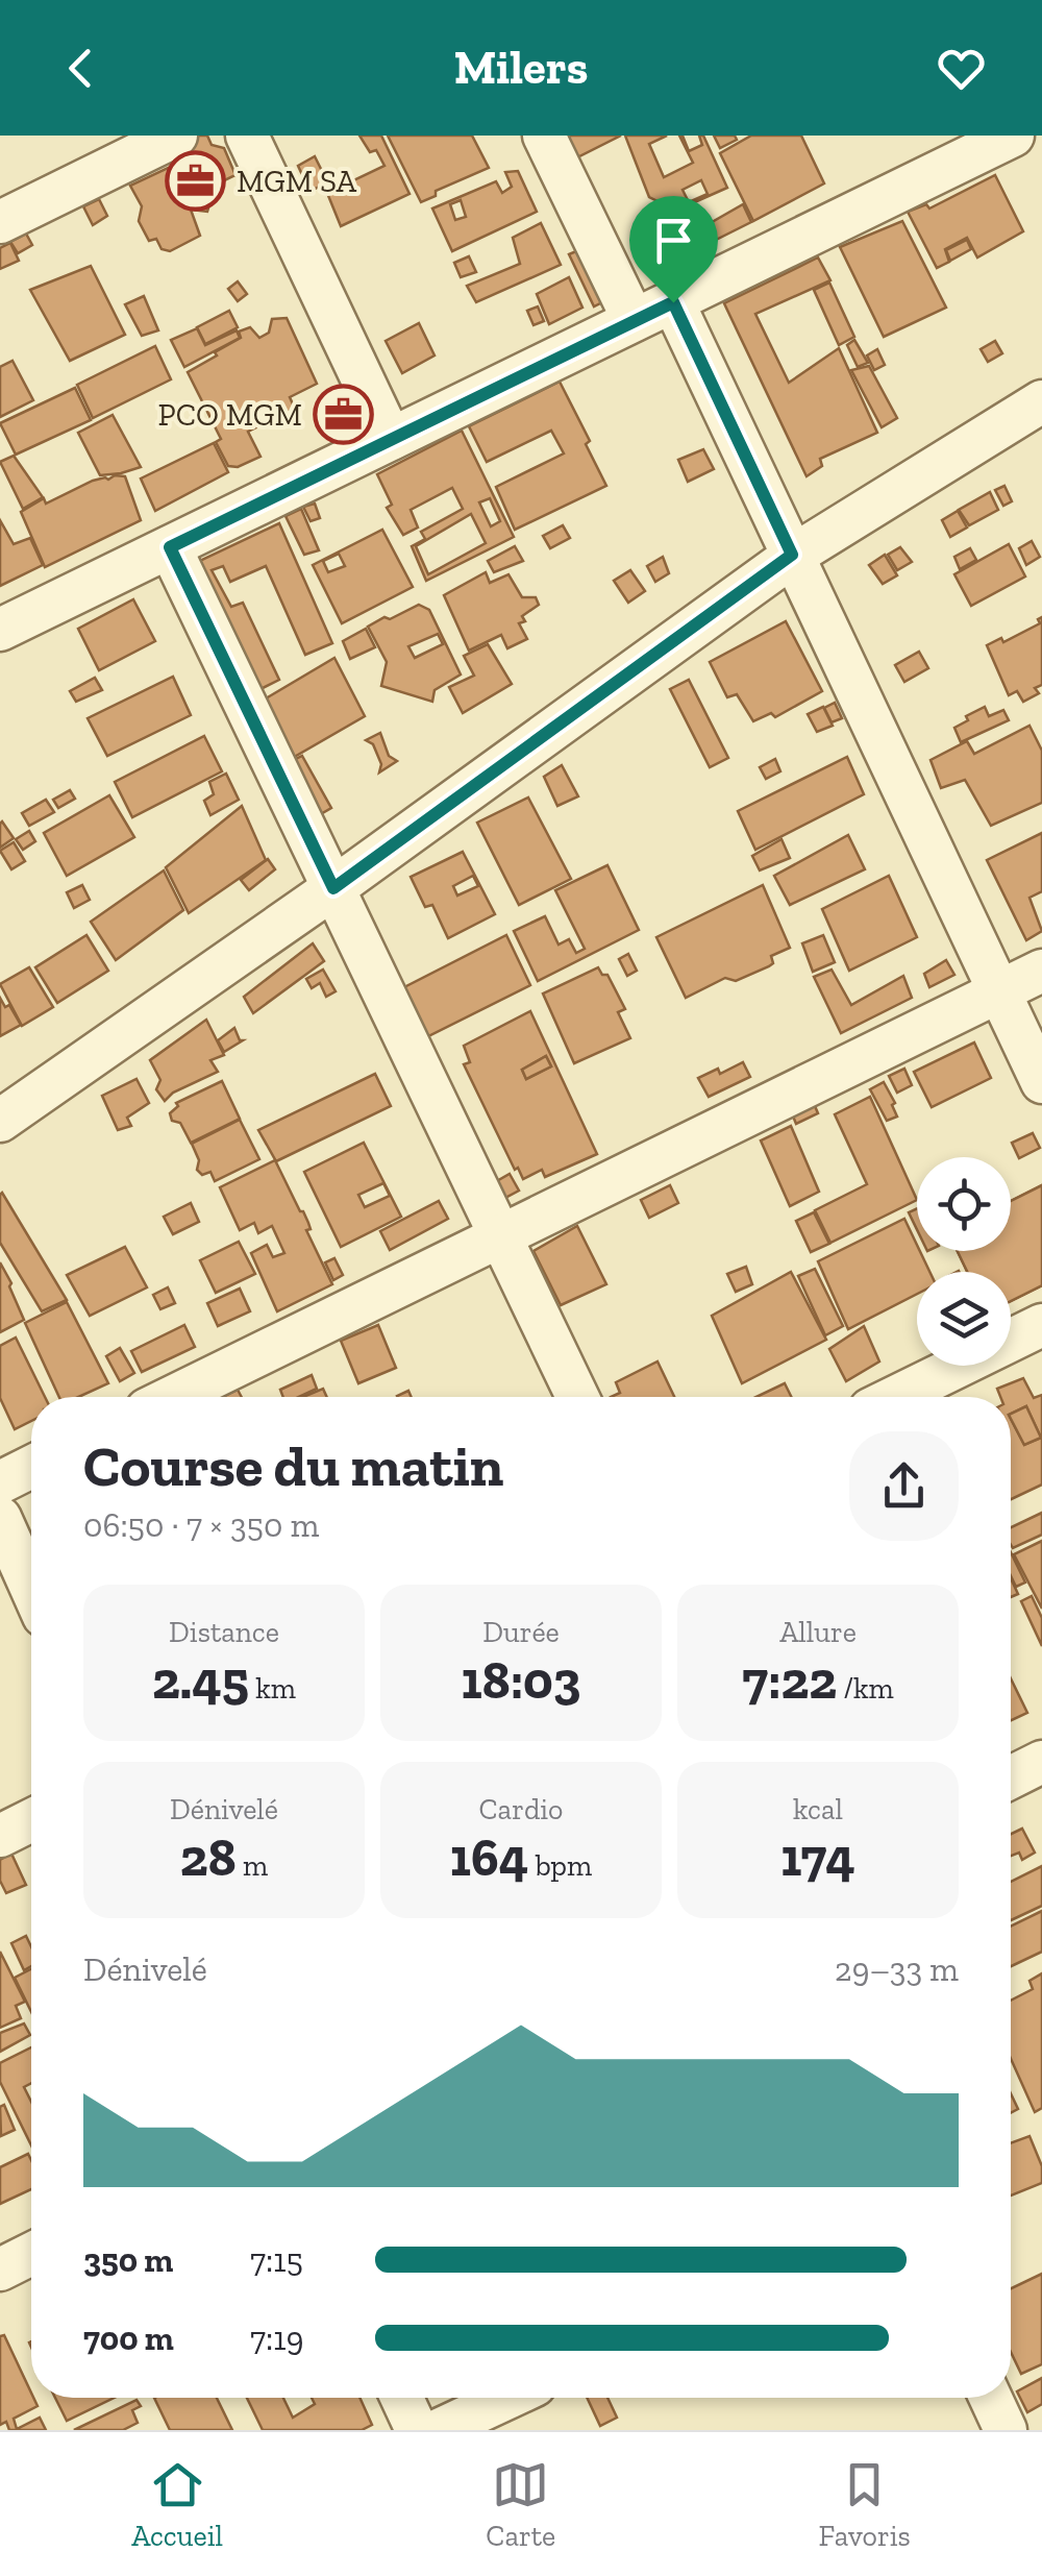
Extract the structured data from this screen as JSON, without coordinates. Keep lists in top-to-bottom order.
{
  "places": {
    "office": ["MGM SA", "PCO MGM"]
  },
  "page": {
    "header": "Milers",
    "heading": ["Course du matin", "06:50 · 7 × 350 m"],
    "stats": [
      ["Distance", "2.45 km"],
      ["Durée", "18:03"],
      ["Allure", "7:22 /km"],
      ["Dénivelé", "28 m"],
      ["Cardio", "164 bpm"],
      ["kcal", "174"]
    ],
    "chart": ["Dénivelé", "29–33 m"],
    "list": [
      {
        "name": "350 m",
        "note": "7:15"
      },
      {
        "name": "700 m",
        "note": "7:19"
      }
    ],
    "tabs": ["Accueil", "Carte", "Favoris"]
  }
}
